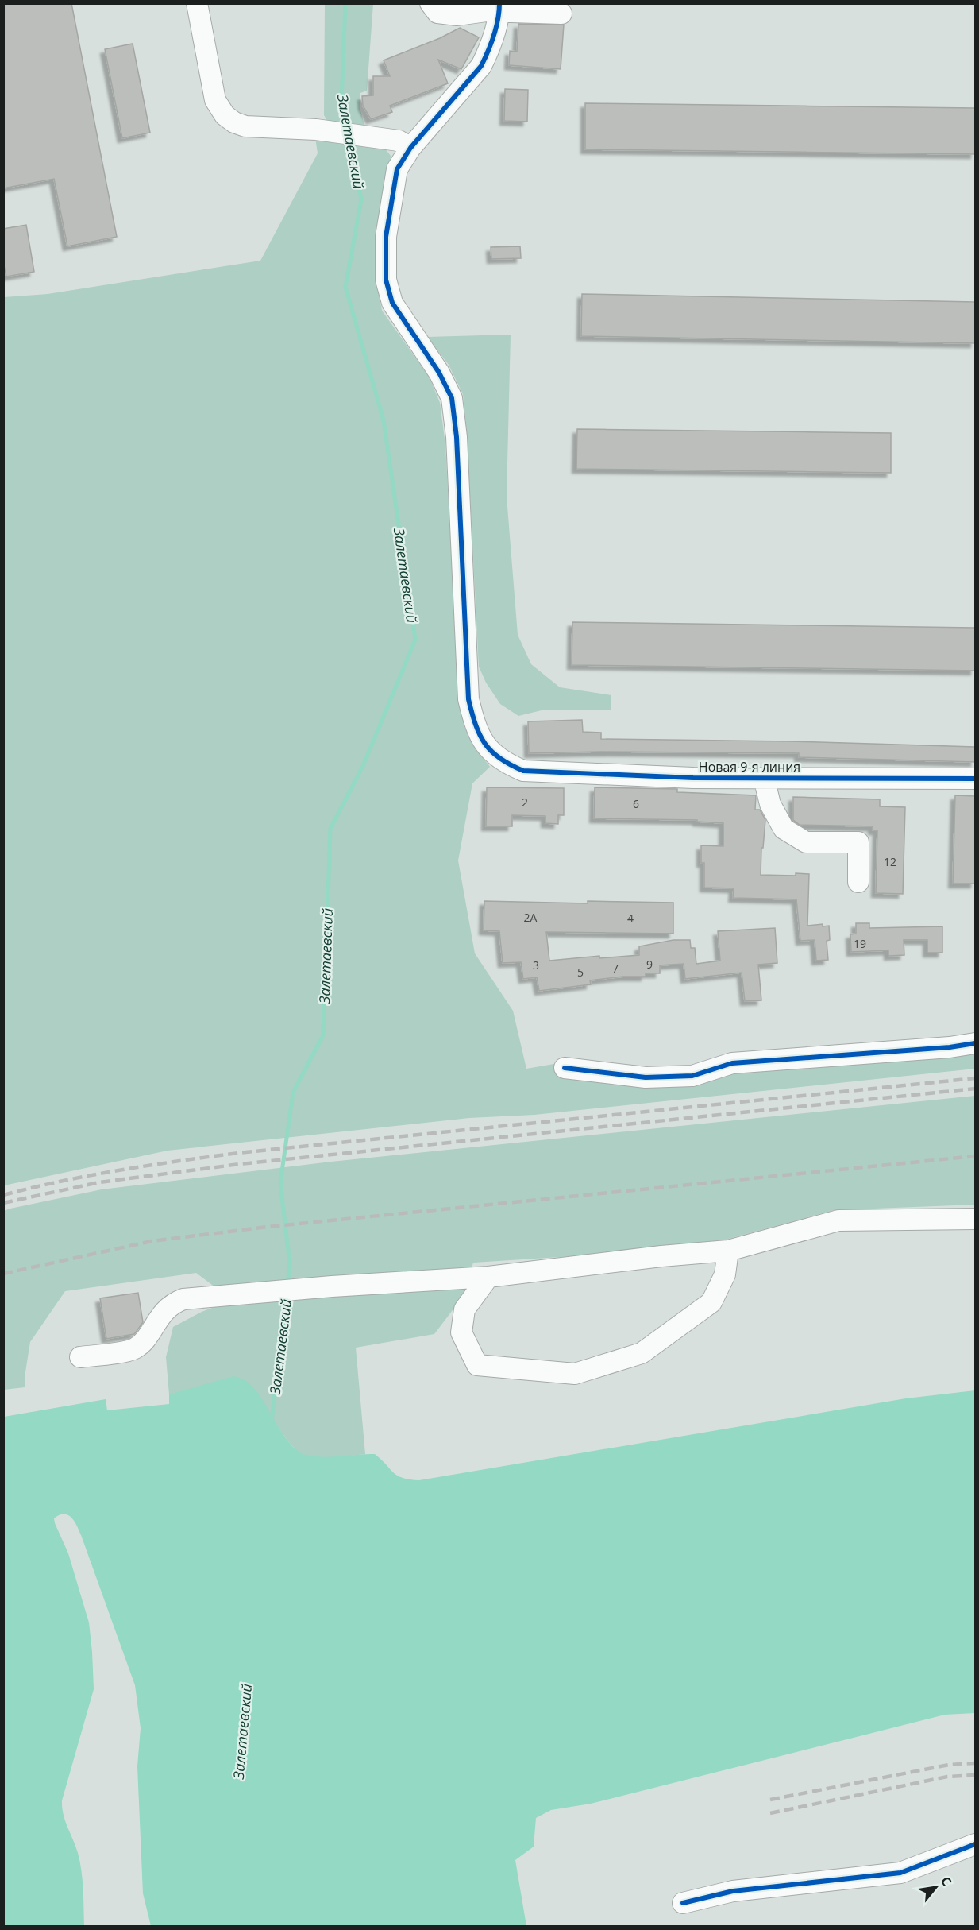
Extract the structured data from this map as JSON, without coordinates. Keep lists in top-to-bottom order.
{
  "streets": {
    "street": ["Новая 9-я линия"]
  },
  "water": ["Залетаевский"],
  "house_numbers": [
    "2",
    "6",
    "12",
    "2А",
    "4",
    "19",
    "9",
    "3",
    "7",
    "5"
  ],
  "north": "top right"
}
